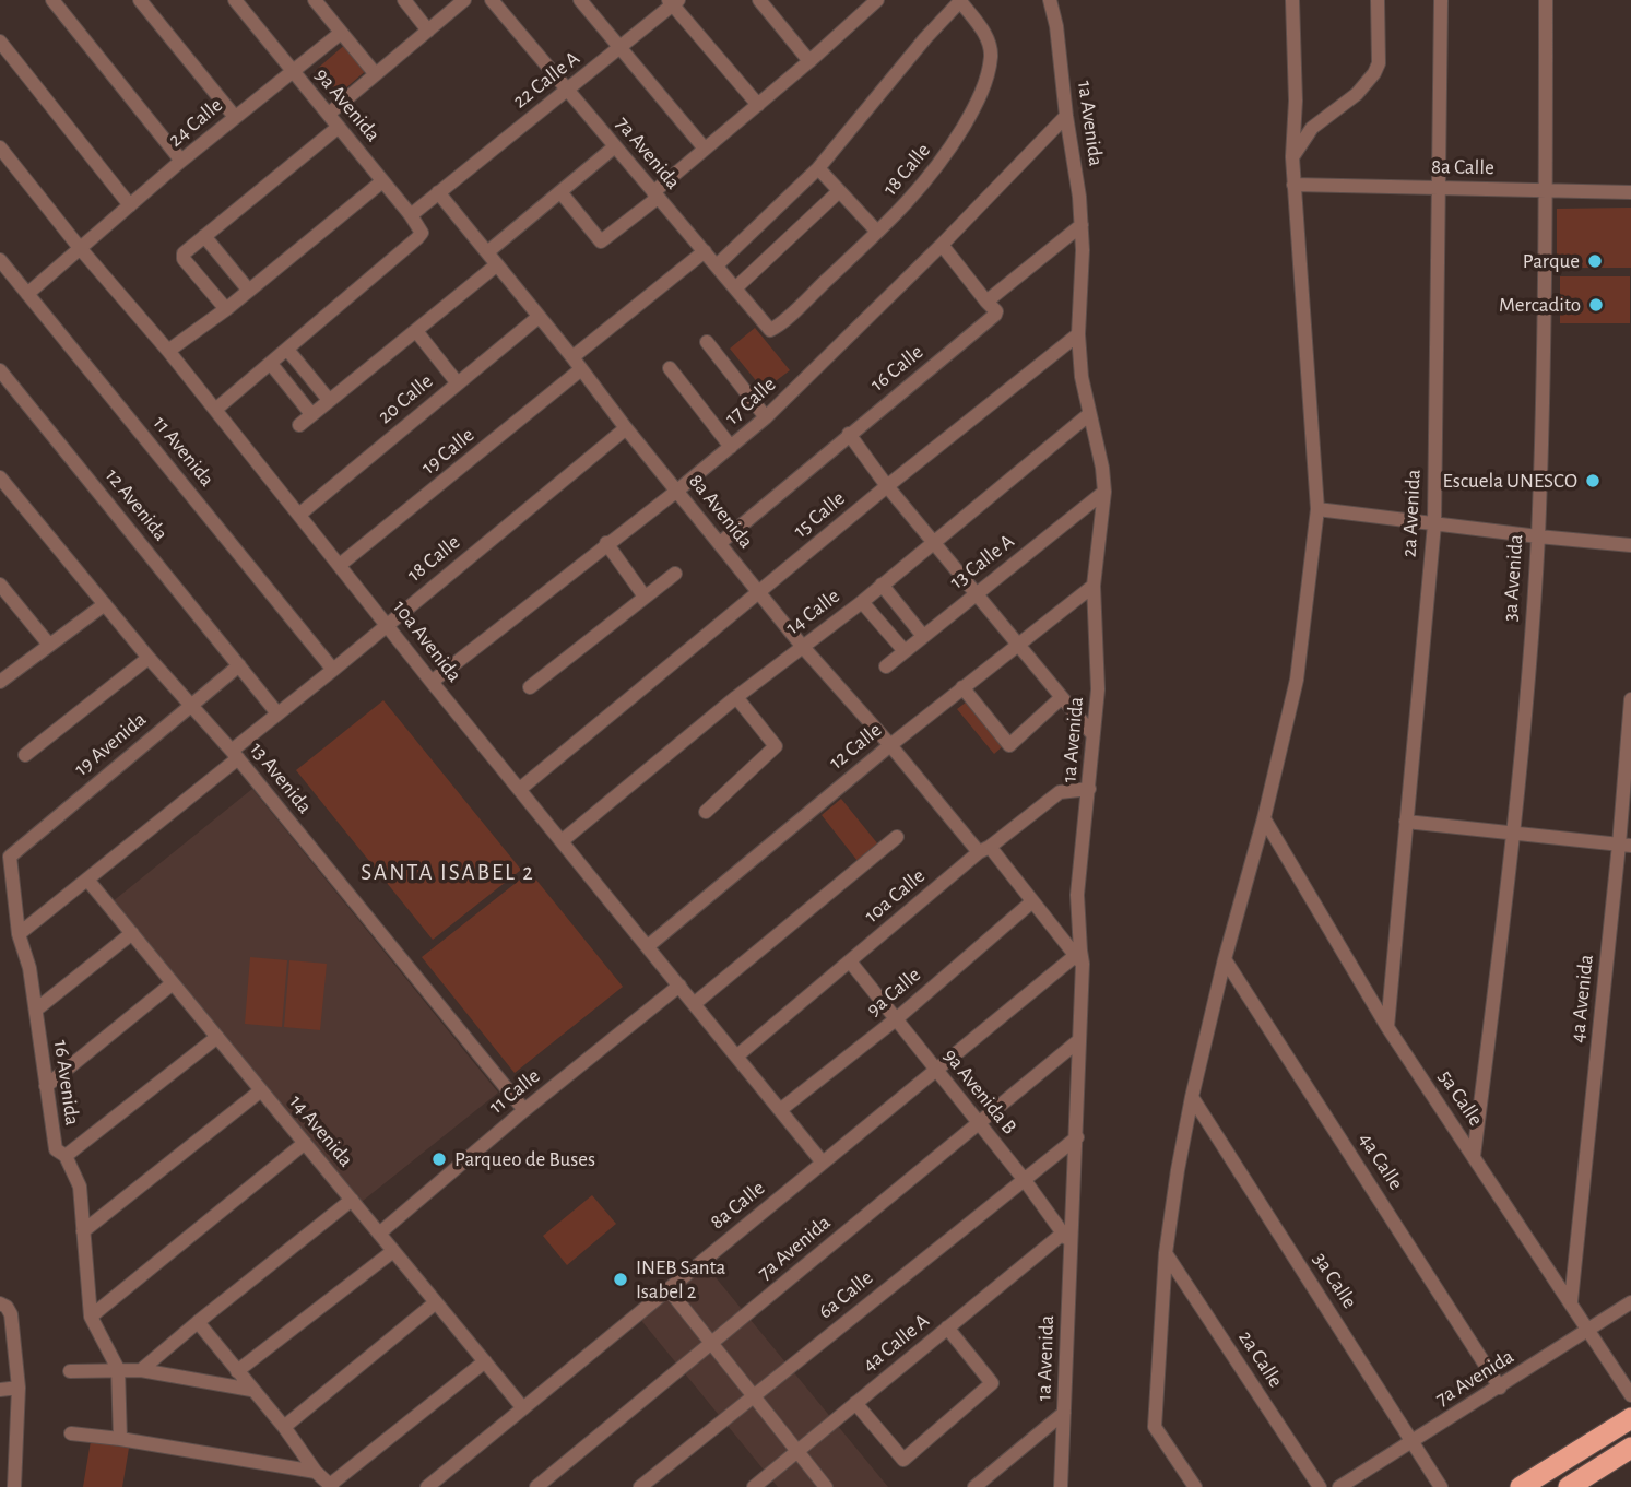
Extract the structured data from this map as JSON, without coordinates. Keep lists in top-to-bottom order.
{
  "streets": {
    "street": [
      "22 Calle A",
      "9a Avenida",
      "24 Calle",
      "1a Avenida",
      "7a Avenida",
      "8a Calle",
      "18 Calle",
      "16 Calle",
      "20 Calle",
      "17 Calle",
      "11 Avenida",
      "19 Calle",
      "12 Avenida",
      "8a Avenida",
      "2a Avenida",
      "15 Calle",
      "13 Calle A",
      "3a Avenida",
      "14 Calle",
      "10a Avenida",
      "19 Avenida",
      "12 Calle",
      "13 Avenida",
      "10a Calle",
      "9a Calle",
      "4a Avenida",
      "16 Avenida",
      "11 Calle",
      "9a Avenida B",
      "5a Calle",
      "14 Avenida",
      "4a Calle",
      "3a Calle",
      "6a Calle",
      "4a Calle A",
      "2a Calle"
    ]
  },
  "crossings": [
    ["22 Calle A", "9a Avenida"],
    ["22 Calle A", "7a Avenida"],
    ["22 Calle A", "8a Avenida"],
    ["9a Avenida", "24 Calle"],
    ["24 Calle", "11 Avenida"],
    ["24 Calle", "10a Avenida"],
    ["1a Avenida", "7a Avenida"],
    ["1a Avenida", "8a Calle"],
    ["1a Avenida", "17 Calle"],
    ["1a Avenida", "8a Avenida"],
    ["1a Avenida", "15 Calle"],
    ["1a Avenida", "13 Calle A"],
    ["1a Avenida", "14 Calle"],
    ["1a Avenida", "12 Calle"],
    ["1a Avenida", "10a Calle"],
    ["1a Avenida", "9a Avenida B"],
    ["1a Avenida", "6a Calle"],
    ["7a Avenida", "18 Calle"],
    ["7a Avenida", "9a Avenida B"],
    ["7a Avenida", "5a Calle"],
    ["7a Avenida", "4a Calle"],
    ["7a Avenida", "3a Calle"],
    ["8a Calle", "8a Avenida"],
    ["8a Calle", "2a Avenida"],
    ["8a Calle", "3a Avenida"],
    ["8a Calle", "10a Avenida"],
    ["8a Calle", "9a Avenida B"],
    ["8a Calle", "14 Avenida"],
    ["18 Calle", "11 Avenida"],
    ["18 Calle", "12 Avenida"],
    ["18 Calle", "8a Avenida"],
    ["18 Calle", "10a Avenida"],
    ["18 Calle", "13 Avenida"],
    ["18 Calle", "16 Avenida"],
    ["18 Calle", "14 Avenida"],
    ["16 Calle", "8a Avenida"],
    ["20 Calle", "8a Avenida"],
    ["20 Calle", "10a Avenida"],
    ["17 Calle", "8a Avenida"],
    ["17 Calle", "10a Avenida"],
    ["19 Calle", "8a Avenida"],
    ["19 Calle", "10a Avenida"],
    ["12 Avenida", "19 Avenida"],
    ["8a Avenida", "15 Calle"],
    ["8a Avenida", "14 Calle"],
    ["8a Avenida", "12 Calle"],
    ["8a Avenida", "10a Calle"],
    ["8a Avenida", "9a Calle"],
    ["2a Avenida", "5a Calle"],
    ["15 Calle", "10a Avenida"],
    ["3a Avenida", "5a Calle"],
    ["14 Calle", "10a Avenida"],
    ["10a Avenida", "12 Calle"],
    ["10a Avenida", "10a Calle"],
    ["10a Avenida", "9a Calle"],
    ["10a Avenida", "11 Calle"],
    ["19 Avenida", "13 Avenida"],
    ["19 Avenida", "16 Avenida"],
    ["13 Avenida", "11 Calle"],
    ["10a Calle", "9a Avenida B"],
    ["9a Calle", "9a Avenida B"],
    ["4a Avenida", "5a Calle"],
    ["11 Calle", "14 Avenida"],
    ["9a Avenida B", "6a Calle"],
    ["9a Avenida B", "4a Calle A"]
  ],
  "districts": ["SANTA ISABEL 2"],
  "places": [
    "Parque",
    "Mercadito",
    "Escuela UNESCO",
    "Parqueo de Buses",
    "INEB Santa Isabel 2"
  ]
}
